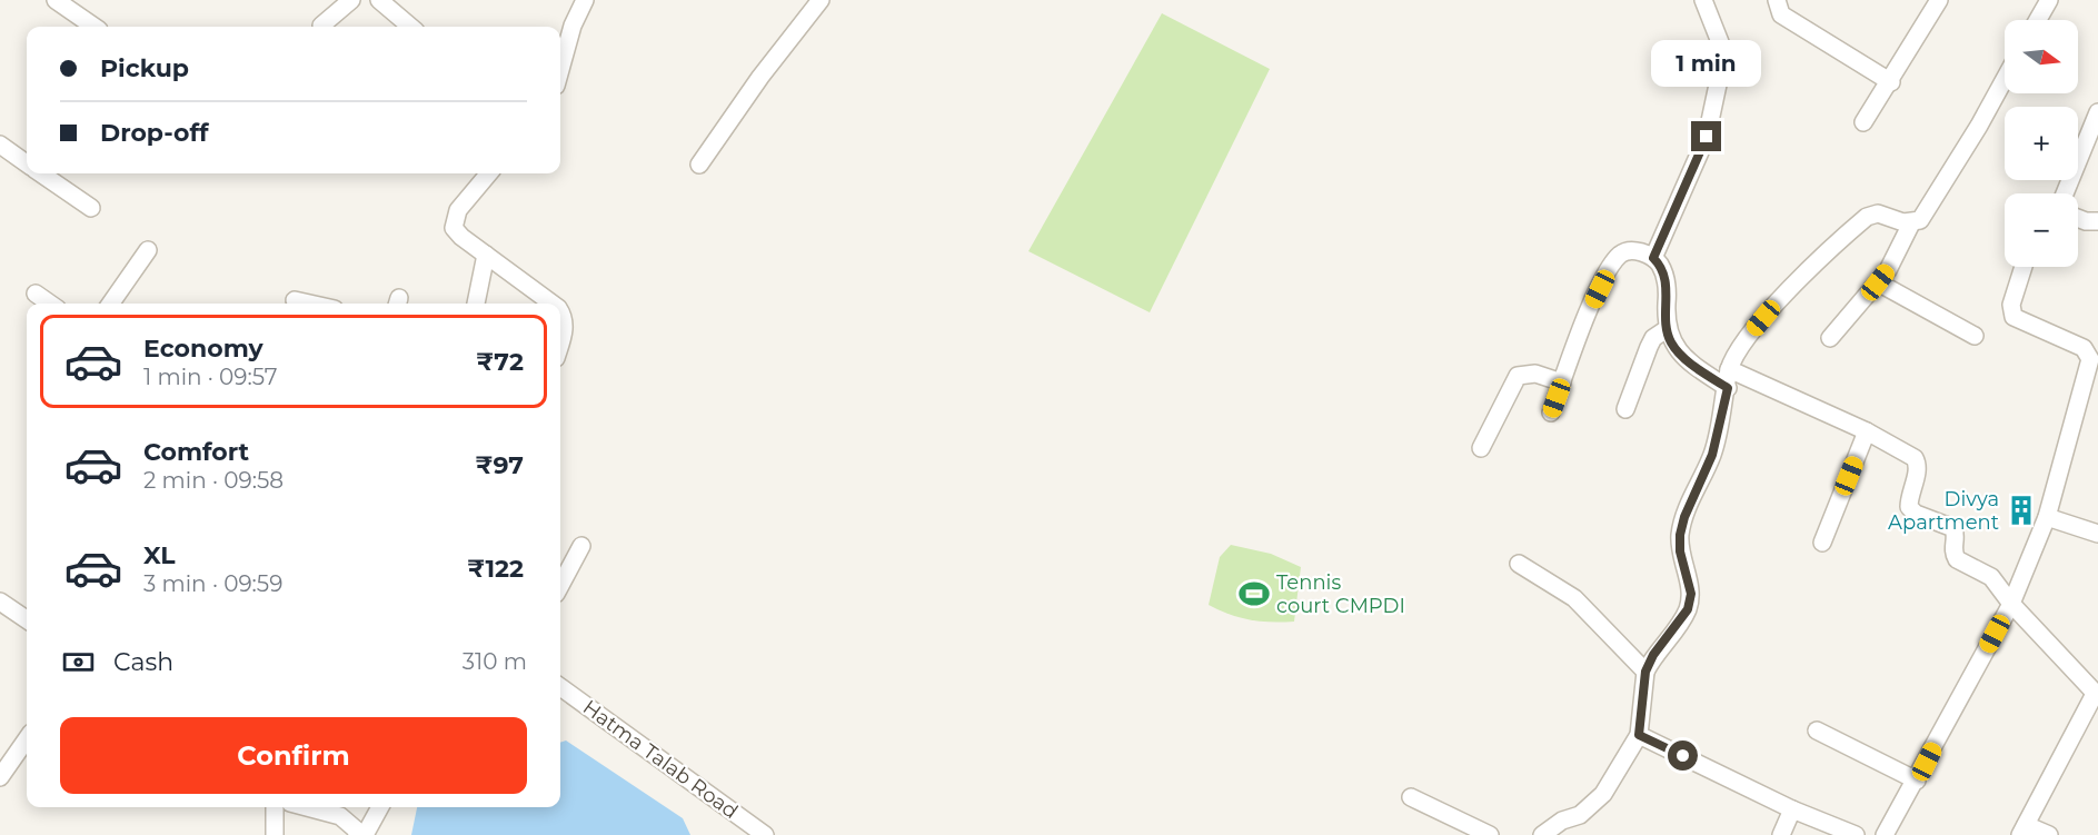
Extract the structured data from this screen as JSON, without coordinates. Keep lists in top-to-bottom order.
{
  "streets": {
    "street": ["Hatma Talab Road"]
  },
  "places": {
    "building": ["Divya Apartment"],
    "sports": ["Tennis court CMPDI"]
  },
  "north": "right",
  "page": {
    "map_buttons": ["+", "−"],
    "banner": ["Pickup", "Drop-off"],
    "bubble": "1 min",
    "list": [
      {
        "name": "Economy",
        "note": "1 min · 09:57",
        "value": "₹72"
      },
      {
        "name": "Comfort",
        "note": "2 min · 09:58",
        "value": "₹97"
      },
      {
        "name": "XL",
        "note": "3 min · 09:59",
        "value": "₹122"
      }
    ],
    "pay": ["Cash", "310 m"],
    "buttons": "Confirm"
  }
}
